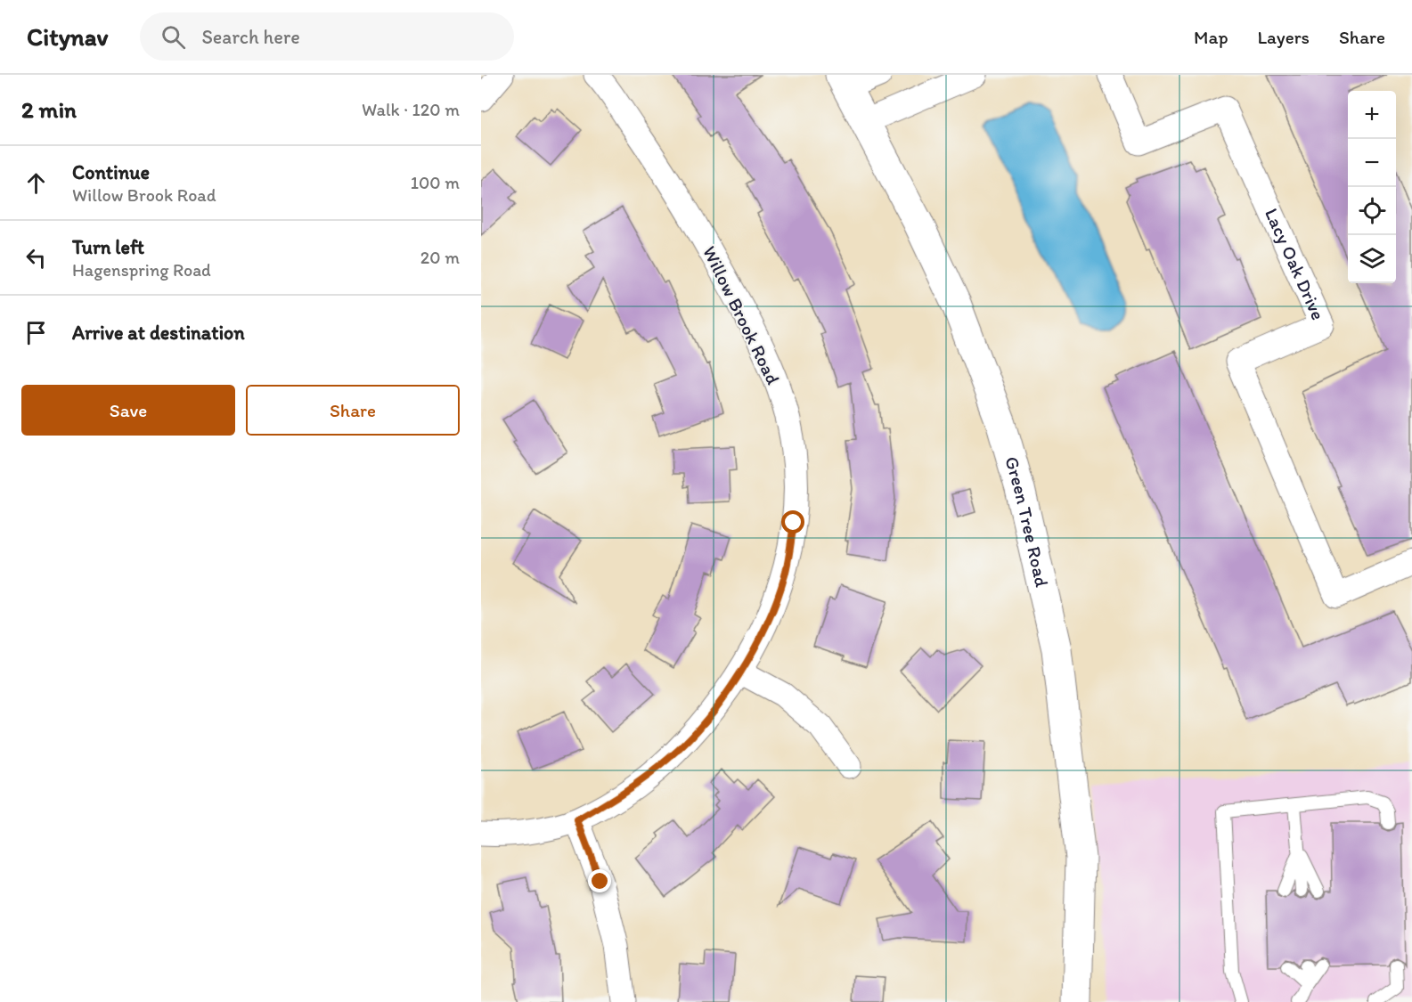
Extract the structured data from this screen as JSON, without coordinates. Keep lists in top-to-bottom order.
{
  "streets": {
    "street": ["Lacy Oak Drive", "Willow Brook Road", "Green Tree Road"]
  },
  "page": {
    "header": "Citynav",
    "search": "Search here",
    "nav": ["Map", "Layers", "Share"],
    "heading": ["2 min", "Walk · 120 m"],
    "map_buttons": ["+", "−"],
    "list": [
      ["Continue", "Willow Brook Road", "100 m"],
      ["Turn left", "Hagenspring Road", "20 m"],
      "Arrive at destination"
    ],
    "buttons": ["Save", "Share"]
  }
}
